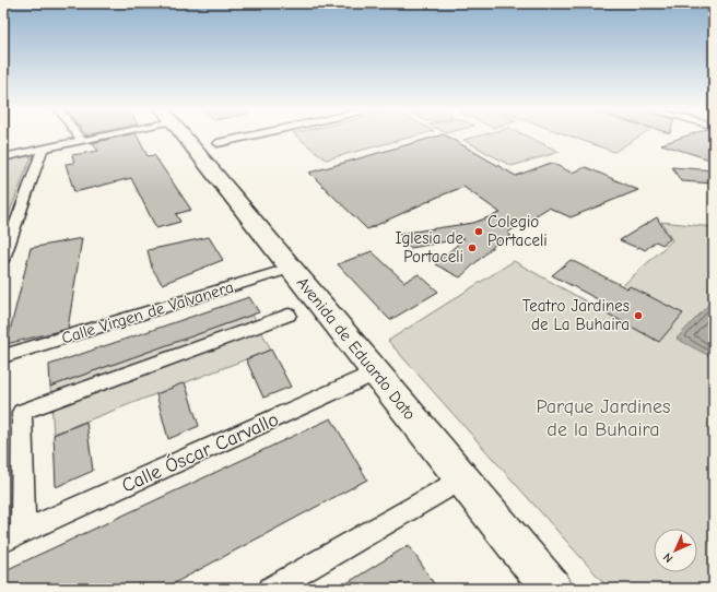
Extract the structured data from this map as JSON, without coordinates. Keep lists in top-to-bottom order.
{
  "streets": {
    "main road": ["Avenida de Eduardo Dato"],
    "street": ["Calle Virgen de Valvanera", "Calle Óscar Carvallo"]
  },
  "crossings": [
    ["Calle Virgen de Valvanera", "Avenida de Eduardo Dato"],
    ["Avenida de Eduardo Dato", "Calle Óscar Carvallo"]
  ],
  "parks": ["Parque Jardines de la Buhaira"],
  "places": ["Colegio Portaceli", "Iglesia de Portaceli", "Teatro Jardines de La Buhaira"],
  "north": "bottom left"
}
